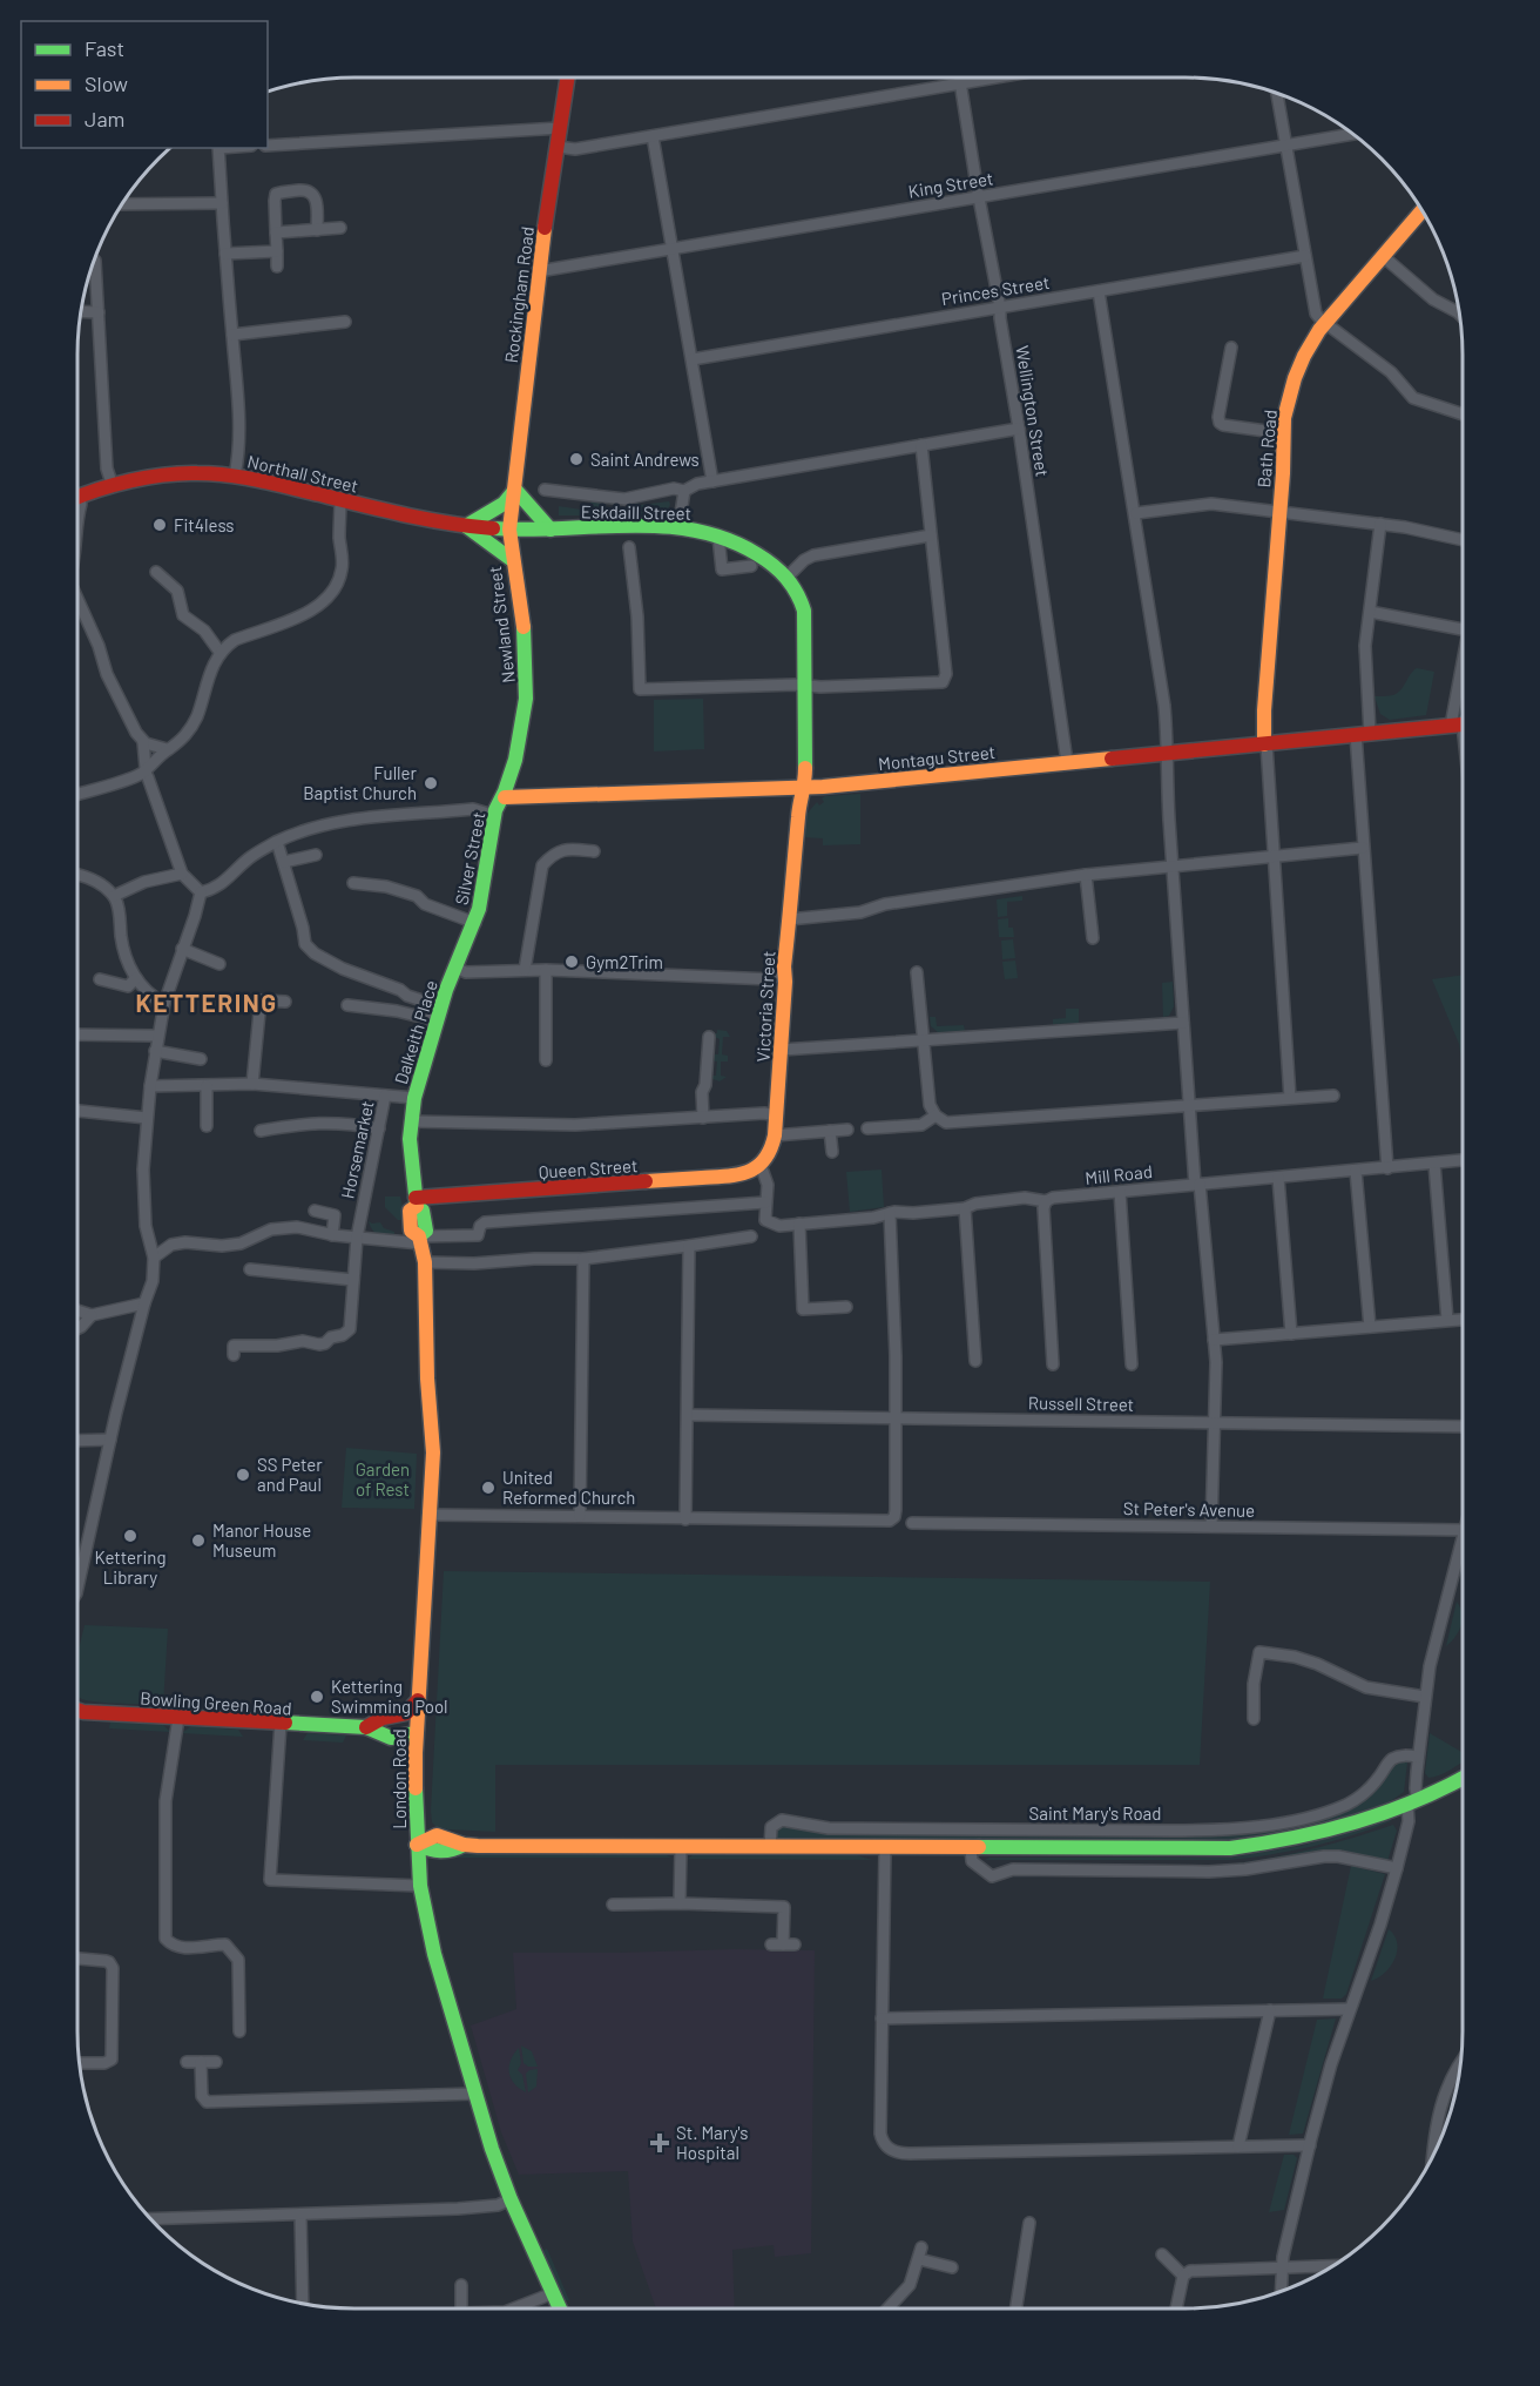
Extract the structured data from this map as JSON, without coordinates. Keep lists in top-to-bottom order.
{
  "streets": {
    "main road": [
      "Rockingham Road",
      "Bath Road",
      "Northall Street",
      "Eskdaill Street",
      "Newland Street",
      "Montagu Street",
      "Silver Street",
      "Victoria Street",
      "Dalkeith Place",
      "Queen Street",
      "Bowling Green Road",
      "London Road",
      "Saint Mary's Road"
    ],
    "street": [
      "King Street",
      "Princes Street",
      "Wellington Street",
      "Horsemarket",
      "Mill Road",
      "Russell Street",
      "St Peter's Avenue"
    ]
  },
  "crossings": [
    ["King Street", "Rockingham Road"],
    ["King Street", "Wellington Street"],
    ["Princes Street", "Wellington Street"],
    ["Rockingham Road", "Northall Street"],
    ["Rockingham Road", "Eskdaill Street"],
    ["Rockingham Road", "Newland Street"],
    ["Wellington Street", "Montagu Street"],
    ["Bath Road", "Montagu Street"],
    ["Northall Street", "Eskdaill Street"],
    ["Northall Street", "Newland Street"],
    ["Eskdaill Street", "Newland Street"],
    ["Eskdaill Street", "Montagu Street"],
    ["Eskdaill Street", "Victoria Street"],
    ["Newland Street", "Montagu Street"],
    ["Newland Street", "Silver Street"],
    ["Montagu Street", "Silver Street"],
    ["Montagu Street", "Victoria Street"],
    ["Silver Street", "Dalkeith Place"],
    ["Victoria Street", "Horsemarket"],
    ["Victoria Street", "Queen Street"],
    ["Dalkeith Place", "Horsemarket"],
    ["Bowling Green Road", "London Road"],
    ["London Road", "Saint Mary's Road"]
  ],
  "districts": ["KETTERING"],
  "parks": ["Garden of Rest"],
  "places": {
    "other": [
      "Saint Andrews",
      "Fit4less",
      "Fuller Baptist Church",
      "Gym2Trim",
      "SS Peter and Paul",
      "United Reformed Church",
      "Kettering Library",
      "Manor House Museum",
      "Kettering Swimming Pool"
    ],
    "health": ["St. Mary's Hospital"]
  },
  "legend": ["Fast", "Slow", "Jam"]
}
